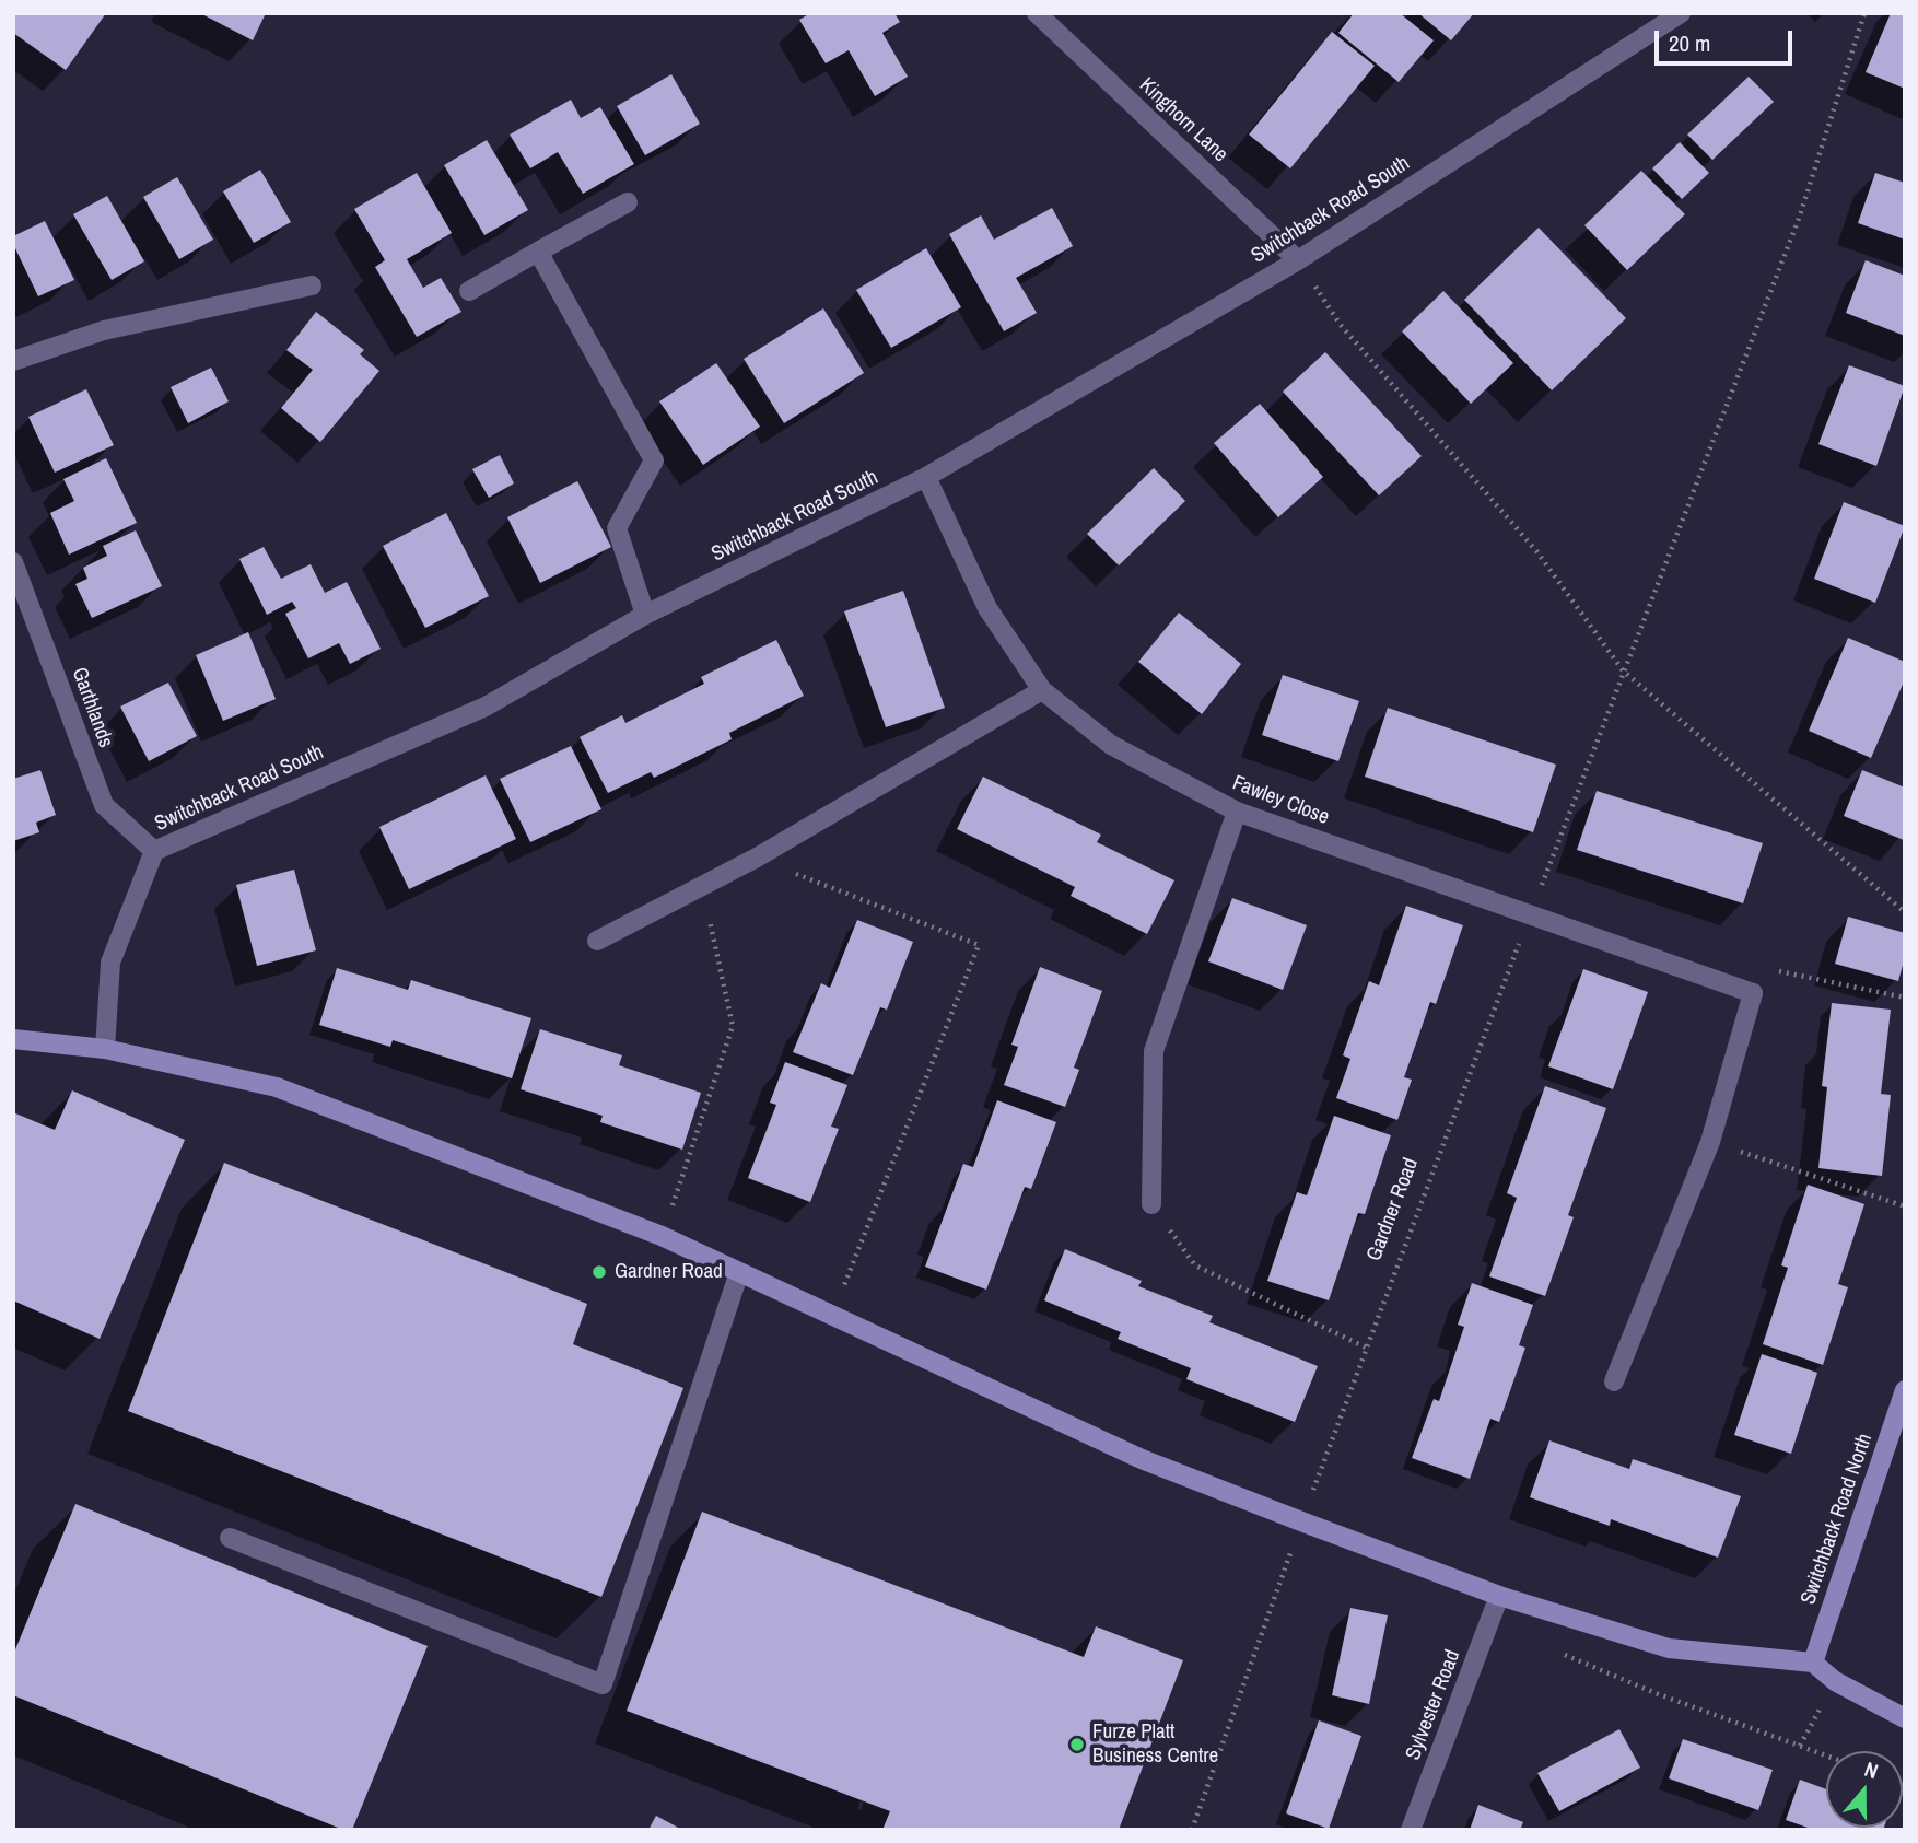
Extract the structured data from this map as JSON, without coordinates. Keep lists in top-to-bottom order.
{
  "streets": {
    "street": [
      "Kinghorn Lane",
      "Switchback Road South",
      "Garthlands",
      "Fawley Close",
      "Switchback Road North",
      "Sylvester Road"
    ],
    "path": ["Gardner Road"]
  },
  "crossings": [
    ["Kinghorn Lane", "Switchback Road South"],
    ["Switchback Road South", "Garthlands"],
    ["Switchback Road South", "Fawley Close"],
    ["Fawley Close", "Gardner Road"]
  ],
  "places": ["Gardner Road", "Furze Platt Business Centre"],
  "scale_bar": "20 m",
  "north": "top"
}
